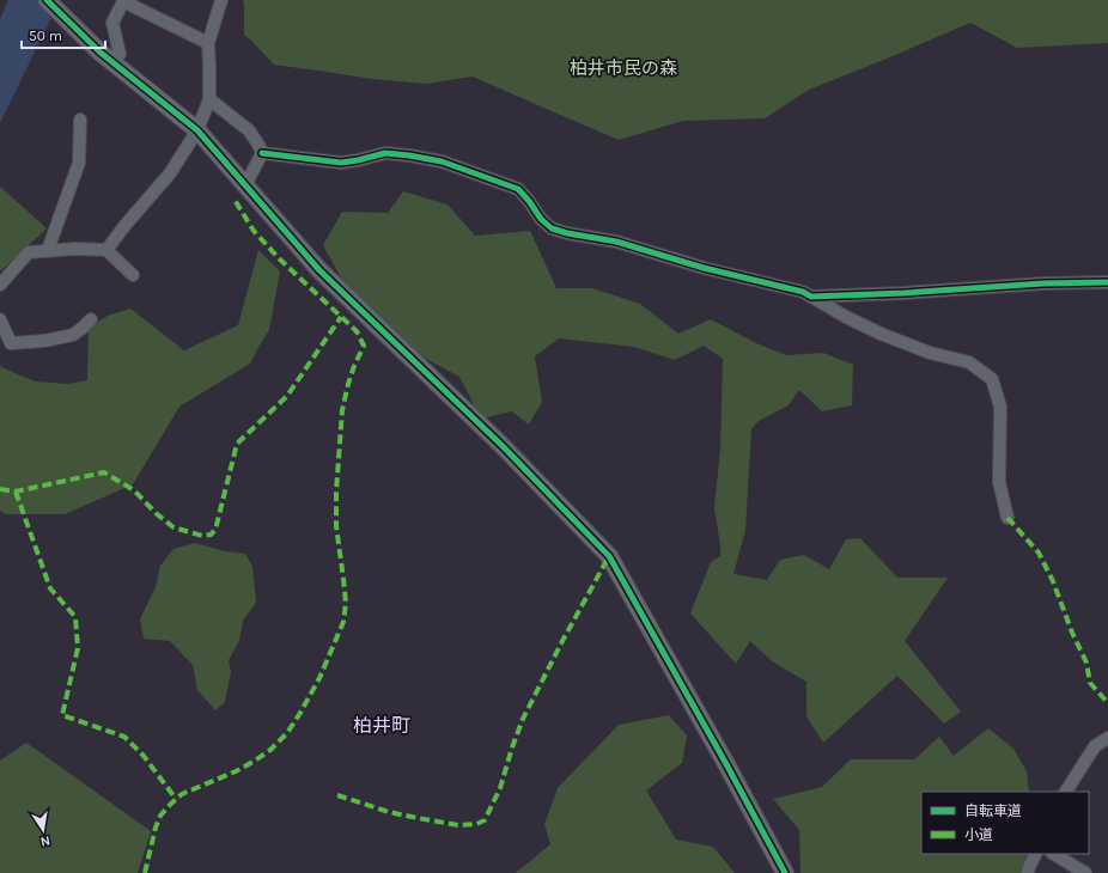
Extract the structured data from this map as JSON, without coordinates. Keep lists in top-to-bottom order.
{
  "districts": ["柏井町"],
  "parks": ["柏井市民の森"],
  "legend": ["自転車道", "小道"],
  "scale_bar": "50 m",
  "north": "bottom"
}
